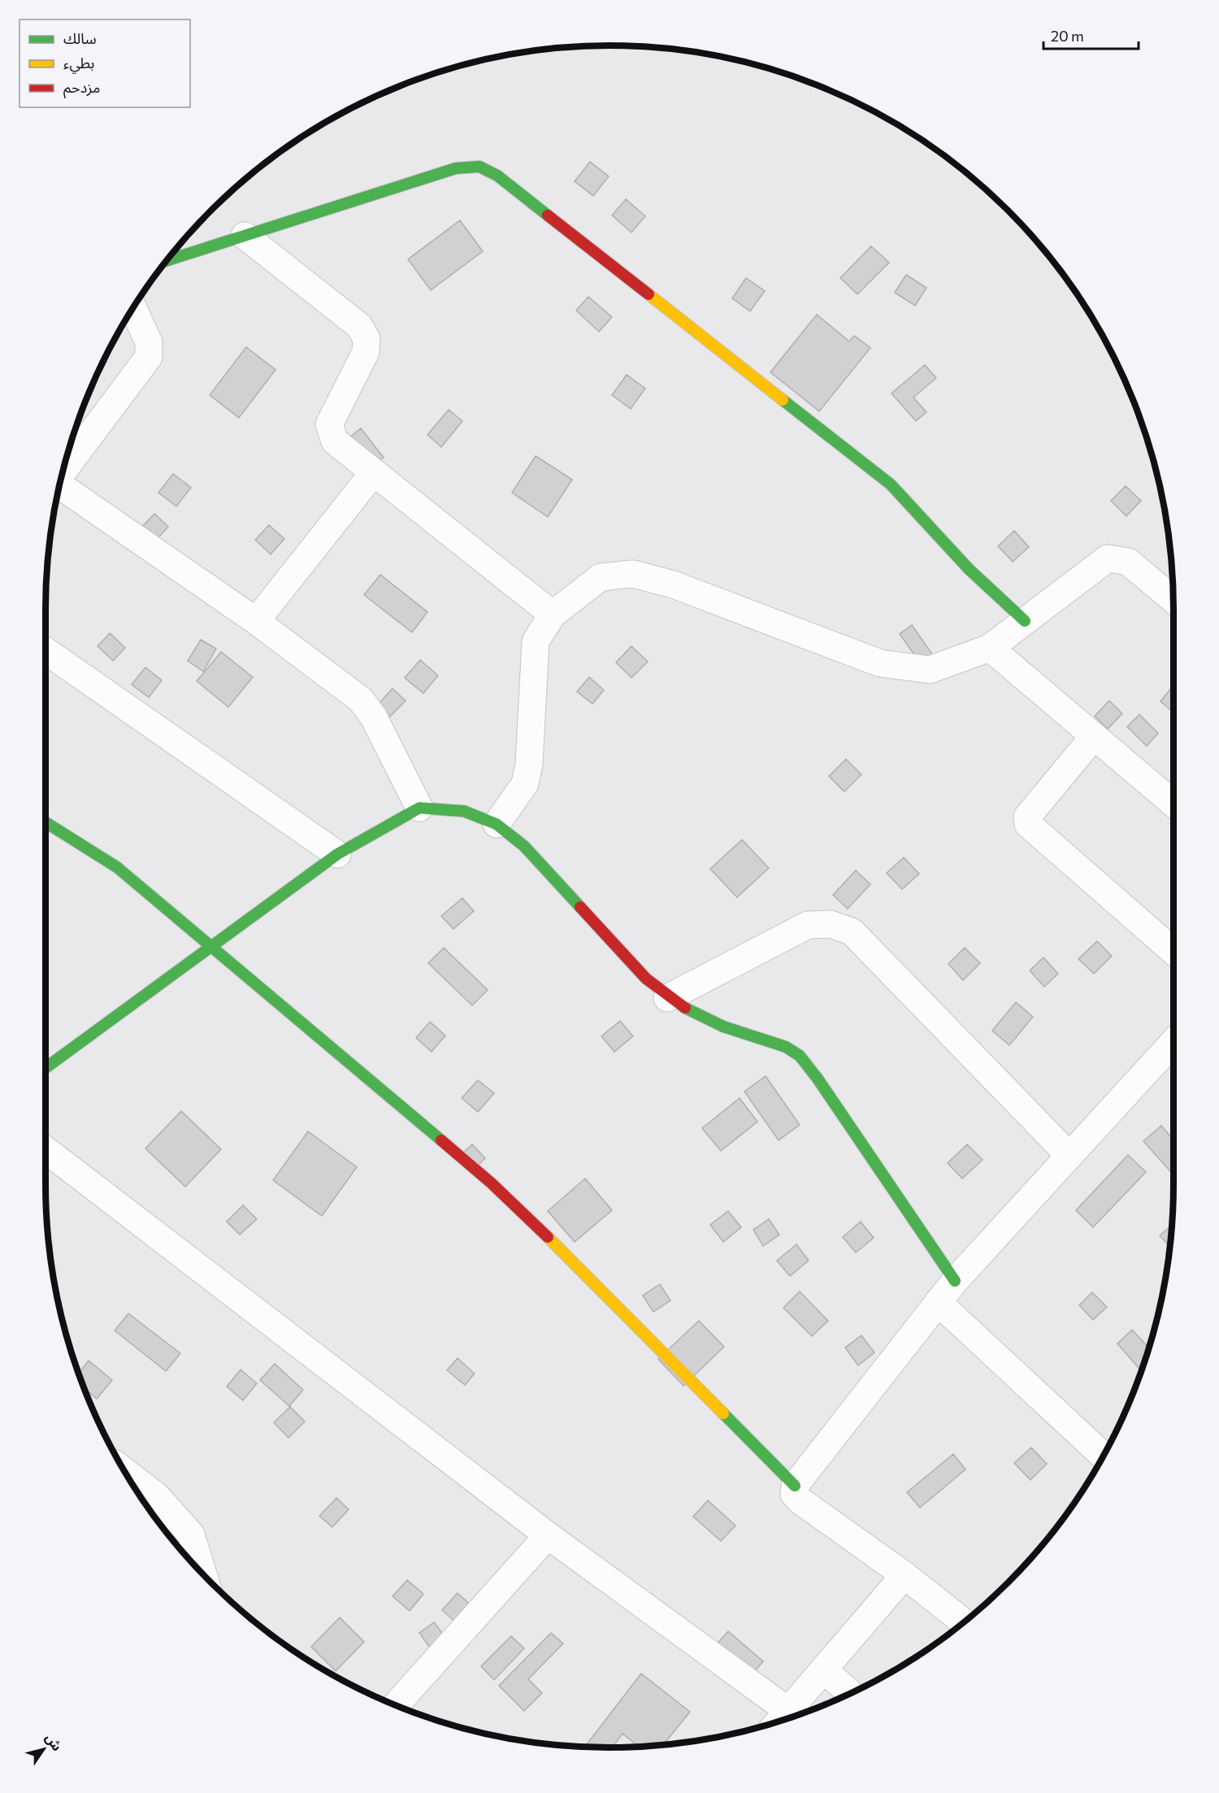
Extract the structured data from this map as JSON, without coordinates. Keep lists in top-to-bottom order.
{
  "legend": ["سالك", "بطيء", "مزدحم"],
  "scale_bar": "20 m",
  "north": "top right"
}
